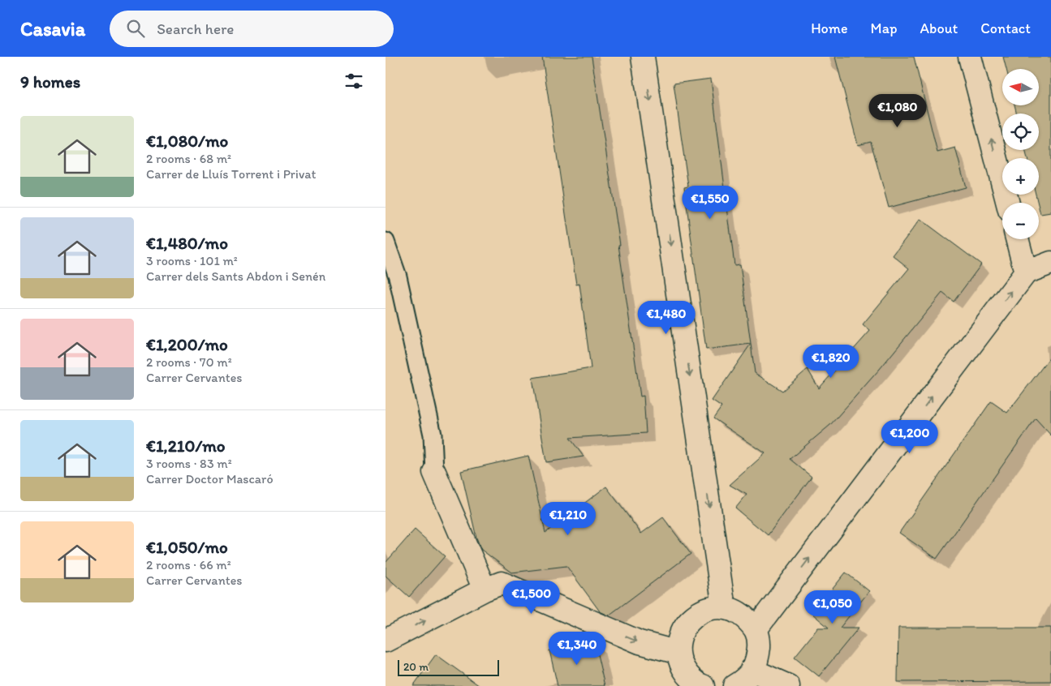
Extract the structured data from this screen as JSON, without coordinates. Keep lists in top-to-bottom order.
{
  "scale_bar": "20 m",
  "north": "left",
  "page": {
    "header": "Casavia",
    "search": "Search here",
    "nav": [
      "Home",
      "Map",
      "About",
      "Contact"
    ],
    "heading": "9 homes",
    "map_buttons": ["+", "−"],
    "price": [
      "€1,080",
      "€1,550",
      "€1,480",
      "€1,820",
      "€1,200",
      "€1,210",
      "€1,500",
      "€1,050",
      "€1,340"
    ],
    "list": [
      {
        "name": "€1,080/mo",
        "note": "2 rooms · 68 m² · Carrer de Lluís Torrent i Privat"
      },
      {
        "name": "€1,480/mo",
        "note": "3 rooms · 101 m² · Carrer dels Sants Abdon i Senén"
      },
      {
        "name": "€1,200/mo",
        "note": "2 rooms · 70 m² · Carrer Cervantes"
      },
      {
        "name": "€1,210/mo",
        "note": "3 rooms · 83 m² · Carrer Doctor Mascaró"
      },
      {
        "name": "€1,050/mo",
        "note": "2 rooms · 66 m² · Carrer Cervantes"
      }
    ],
    "scale": "20 m"
  }
}
